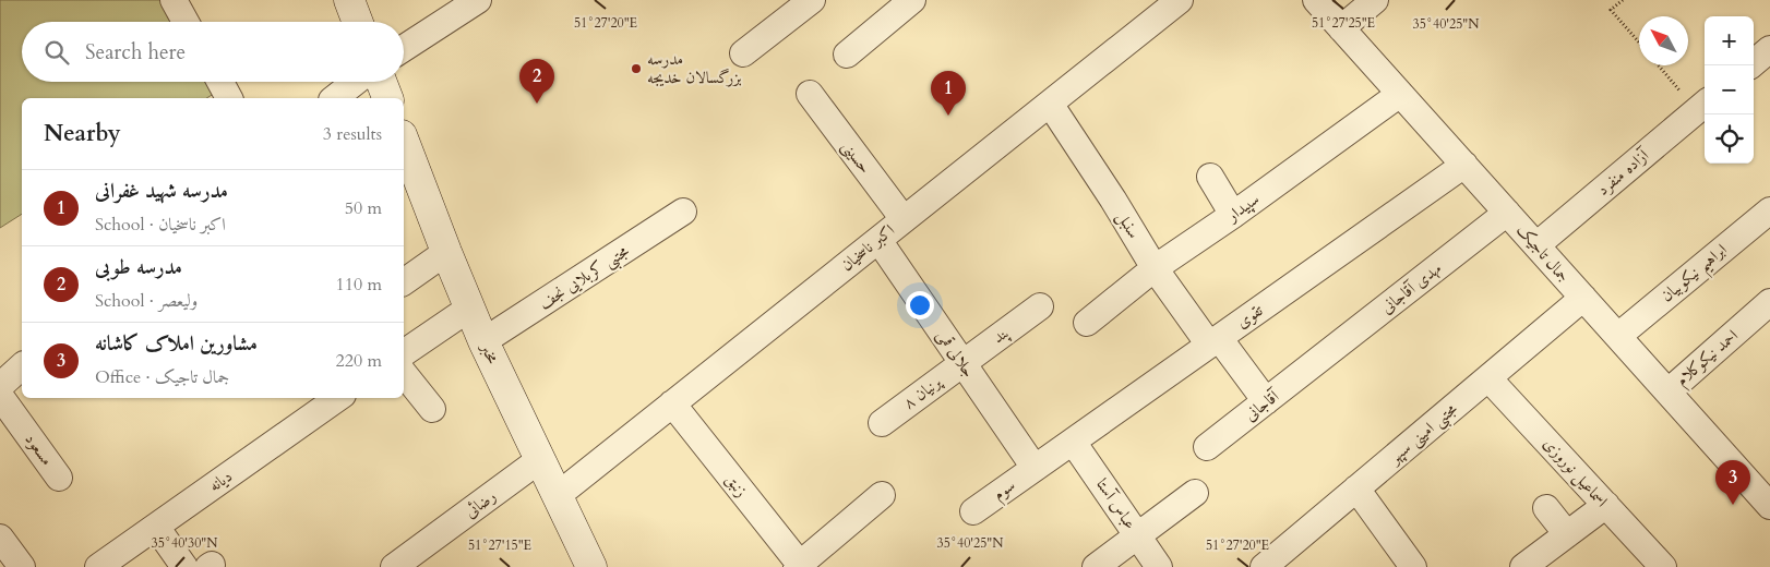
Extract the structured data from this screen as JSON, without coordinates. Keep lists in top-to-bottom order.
{
  "streets": {
    "main road": ["مخبر"],
    "street": [
      "حسینی",
      "آزاده منفرد",
      "سپیدار",
      "سنبل",
      "اکبر ناسخیان",
      "جمال تاجیک",
      "ابراهیم نیکوبیان",
      "مجتبی کربلایی نجف",
      "مهدی آقاجانی",
      "تقوی",
      "پند",
      "جلالی قمی",
      "احمد نیکوکلام",
      "پرنیان ۸",
      "آقاجانی",
      "مجتبی امینی سپهر",
      "مسعود",
      "اسماعیل نوروزی",
      "دیانه",
      "زنبق",
      "سوم",
      "رضائی",
      "عباس آستا"
    ]
  },
  "crossings": [
    ["حسینی", "اکبر ناسخیان"],
    ["آزاده منفرد", "جمال تاجیک"],
    ["سپیدار", "سنبل"],
    ["سپیدار", "جمال تاجیک"],
    ["سنبل", "اکبر ناسخیان"],
    ["سنبل", "تقوی"],
    ["سنبل", "آقاجانی"],
    ["اکبر ناسخیان", "مخبر"],
    ["اکبر ناسخیان", "جلالی قمی"],
    ["اکبر ناسخیان", "زنبق"],
    ["جمال تاجیک", "ابراهیم نیکوبیان"],
    ["جمال تاجیک", "مهدی آقاجانی"],
    ["جمال تاجیک", "تقوی"],
    ["جمال تاجیک", "احمد نیکوکلام"],
    ["جمال تاجیک", "مجتبی امینی سپهر"],
    ["مجتبی کربلایی نجف", "مخبر"],
    ["مهدی آقاجانی", "آقاجانی"],
    ["تقوی", "جلالی قمی"],
    ["تقوی", "سوم"],
    ["تقوی", "عباس آستا"],
    ["پند", "جلالی قمی"],
    ["پند", "پرنیان ۸"],
    ["مخبر", "رضائی"],
    ["جلالی قمی", "پرنیان ۸"],
    ["جلالی قمی", "سوم"],
    ["مجتبی امینی سپهر", "اسماعیل نوروزی"]
  ],
  "places": ["مدرسه بزرگسالان خدیجه"],
  "north": "top left",
  "page": {
    "map_buttons": ["+", "−"],
    "search": "Search here",
    "pins": ["2", "1", "3"],
    "heading": ["Nearby", "3 results"],
    "list": [
      {
        "mark": "1",
        "name": "مدرسه شهید غفرانی",
        "note": "School · اکبر ناسخیان",
        "value": "50 m"
      },
      {
        "mark": "2",
        "name": "مدرسه طوبی",
        "note": "School · ولیعصر",
        "value": "110 m"
      },
      {
        "mark": "3",
        "name": "مشاورین املاک کاشانه",
        "note": "Office · جمال تاجیک",
        "value": "220 m"
      }
    ]
  },
  "coordinates": [
    "51°27'25\"E",
    "51°27'20\"E",
    "35°40'25\"N",
    "35°40'30\"N",
    "51°27'15\"E"
  ]
}
